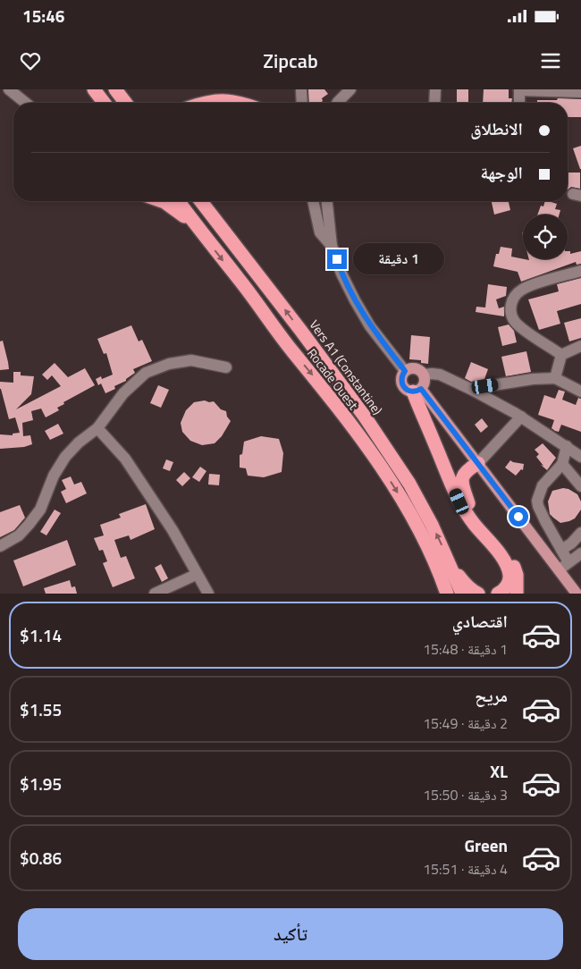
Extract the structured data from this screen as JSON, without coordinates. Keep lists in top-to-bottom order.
{
  "streets": {
    "highway": ["Vers A1 (Constantine)", "Rocade Ouest"]
  },
  "page": {
    "status": "15:46",
    "header": "Zipcab",
    "banner": ["الانطلاق", "الوجهة"],
    "bubble": "1 دقيقة",
    "list": [
      {
        "name": "اقتصادي",
        "note": "1 دقيقة · 15:48",
        "value": "$1.14"
      },
      {
        "name": "مريح",
        "note": "2 دقيقة · 15:49",
        "value": "$1.55"
      },
      {
        "name": "XL",
        "note": "3 دقيقة · 15:50",
        "value": "$1.95"
      },
      {
        "name": "Green",
        "note": "4 دقيقة · 15:51",
        "value": "$0.86"
      }
    ],
    "buttons": "تأكيد"
  }
}
